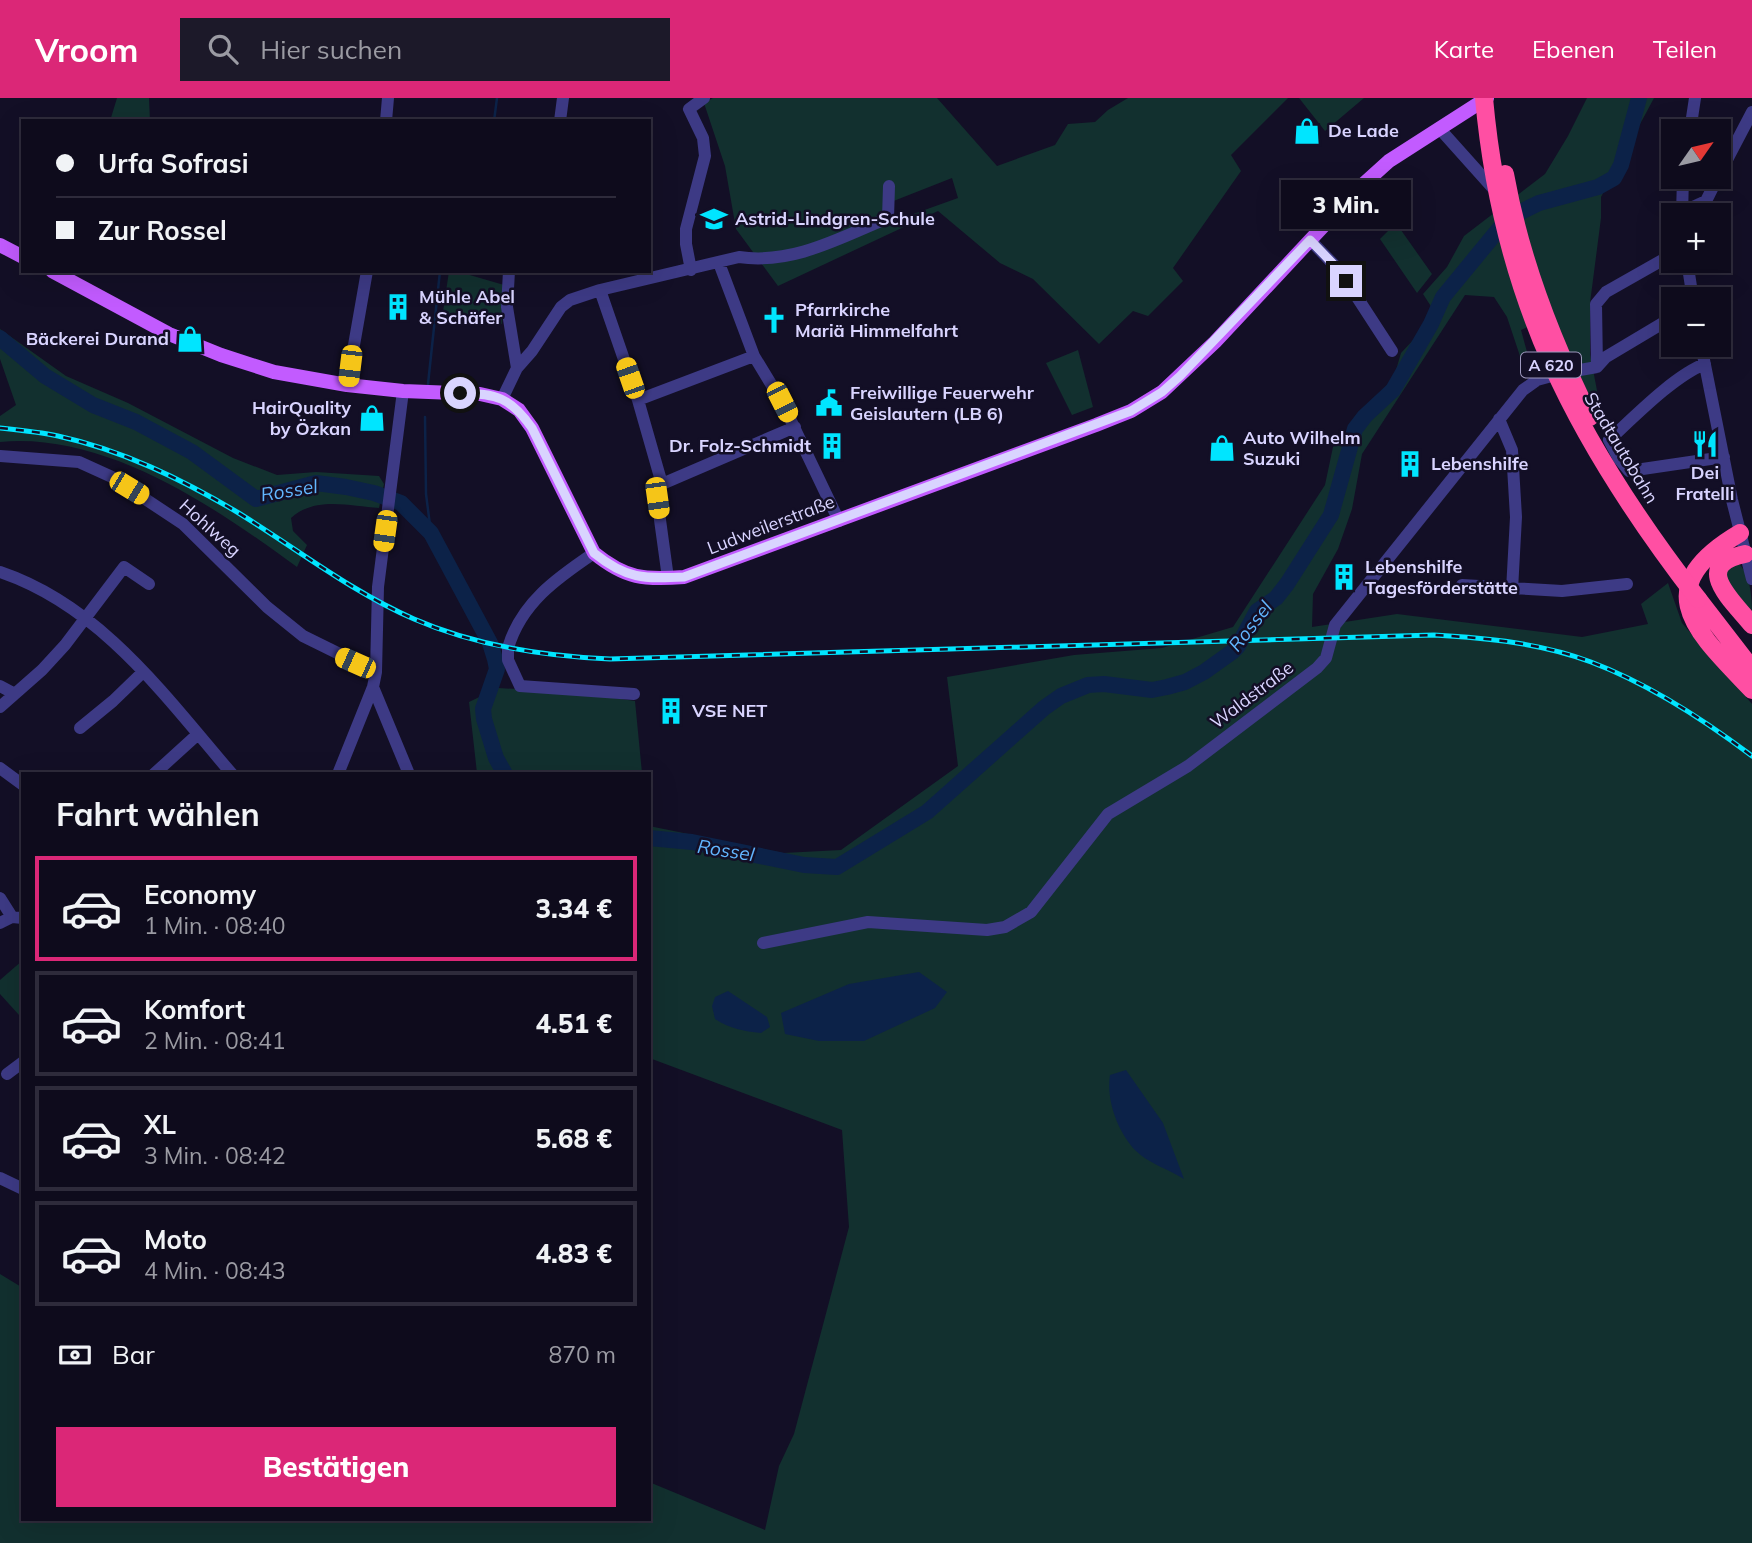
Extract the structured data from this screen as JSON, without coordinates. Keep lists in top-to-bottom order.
{
  "streets": {
    "highway": ["A 620", "Stadtautobahn"],
    "main road": ["Ludweilerstraße"],
    "street": ["Hohlweg", "Waldstraße"]
  },
  "crossings": [
    ["A 620", "Stadtautobahn"],
    ["Stadtautobahn", "Ludweilerstraße"]
  ],
  "water": ["Rossel"],
  "places": {
    "shop": [
      "De Lade",
      "Bäckerei Durand",
      "HairQuality by Özkan",
      "Auto Wilhelm Suzuki"
    ],
    "school or university": ["Astrid-Lindgren-Schule"],
    "building": [
      "Mühle Abel & Schäfer",
      "Dr. Folz-Schmidt",
      "Lebenshilfe",
      "Lebenshilfe Tagesförderstätte",
      "VSE NET"
    ],
    "church": ["Pfarrkirche Mariä Himmelfahrt"],
    "public building": ["Freiwillige Feuerwehr Geislautern (LB 6)"],
    "restaurant": ["Dei Fratelli"]
  },
  "north": "top right",
  "page": {
    "header": "Vroom",
    "search": "Hier suchen",
    "nav": ["Karte", "Ebenen", "Teilen"],
    "map_buttons": ["+", "−"],
    "banner": ["Urfa Sofrasi", "Zur Rossel"],
    "bubble": "3 Min.",
    "heading": "Fahrt wählen",
    "list": [
      {
        "name": "Economy",
        "note": "1 Min. · 08:40",
        "value": "3.34 €"
      },
      {
        "name": "Komfort",
        "note": "2 Min. · 08:41",
        "value": "4.51 €"
      },
      {
        "name": "XL",
        "note": "3 Min. · 08:42",
        "value": "5.68 €"
      },
      {
        "name": "Moto",
        "note": "4 Min. · 08:43",
        "value": "4.83 €"
      }
    ],
    "pay": ["Bar", "870 m"],
    "buttons": "Bestätigen"
  }
}
